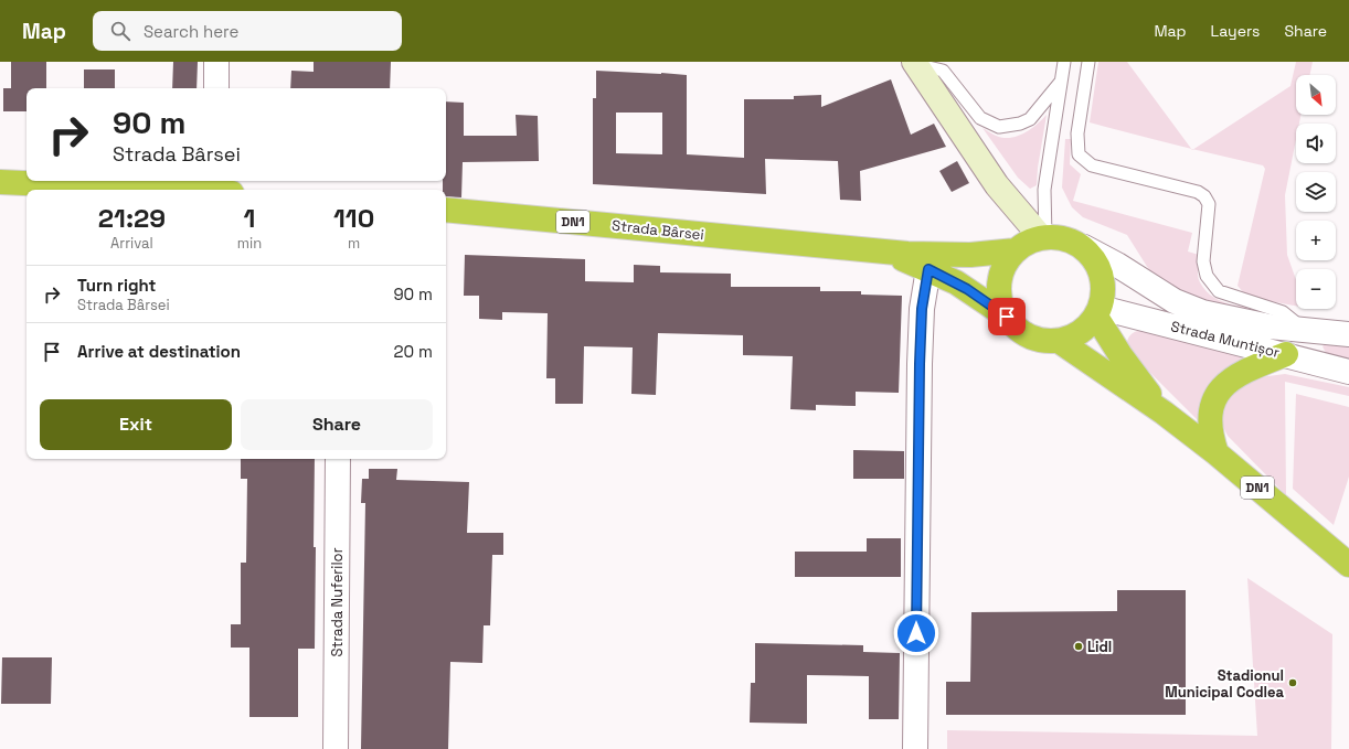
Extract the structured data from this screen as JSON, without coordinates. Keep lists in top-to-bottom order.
{
  "streets": {
    "highway": ["DN1", "Strada Bârsei"],
    "street": ["Strada Muntișor", "Strada Nuferilor"]
  },
  "crossings": [
    ["DN1", "Strada Bârsei"],
    ["DN1", "Strada Muntișor"],
    ["Strada Bârsei", "Strada Muntișor"]
  ],
  "places": ["Lidl", "Stadionul Municipal Codlea"],
  "north": "bottom right",
  "page": {
    "header": "Map",
    "search": "Search here",
    "nav": ["Map", "Layers", "Share"],
    "map_buttons": ["+", "−"],
    "turn": ["90 m", "Strada Bârsei"],
    "eta": [
      "21:29",
      "Arrival",
      "1",
      "min",
      "110",
      "m"
    ],
    "list": [
      {
        "name": "Turn right",
        "note": "Strada Bârsei",
        "value": "90 m"
      },
      {
        "name": "Arrive at destination",
        "value": "20 m"
      }
    ],
    "buttons": ["Exit", "Share"]
  }
}
